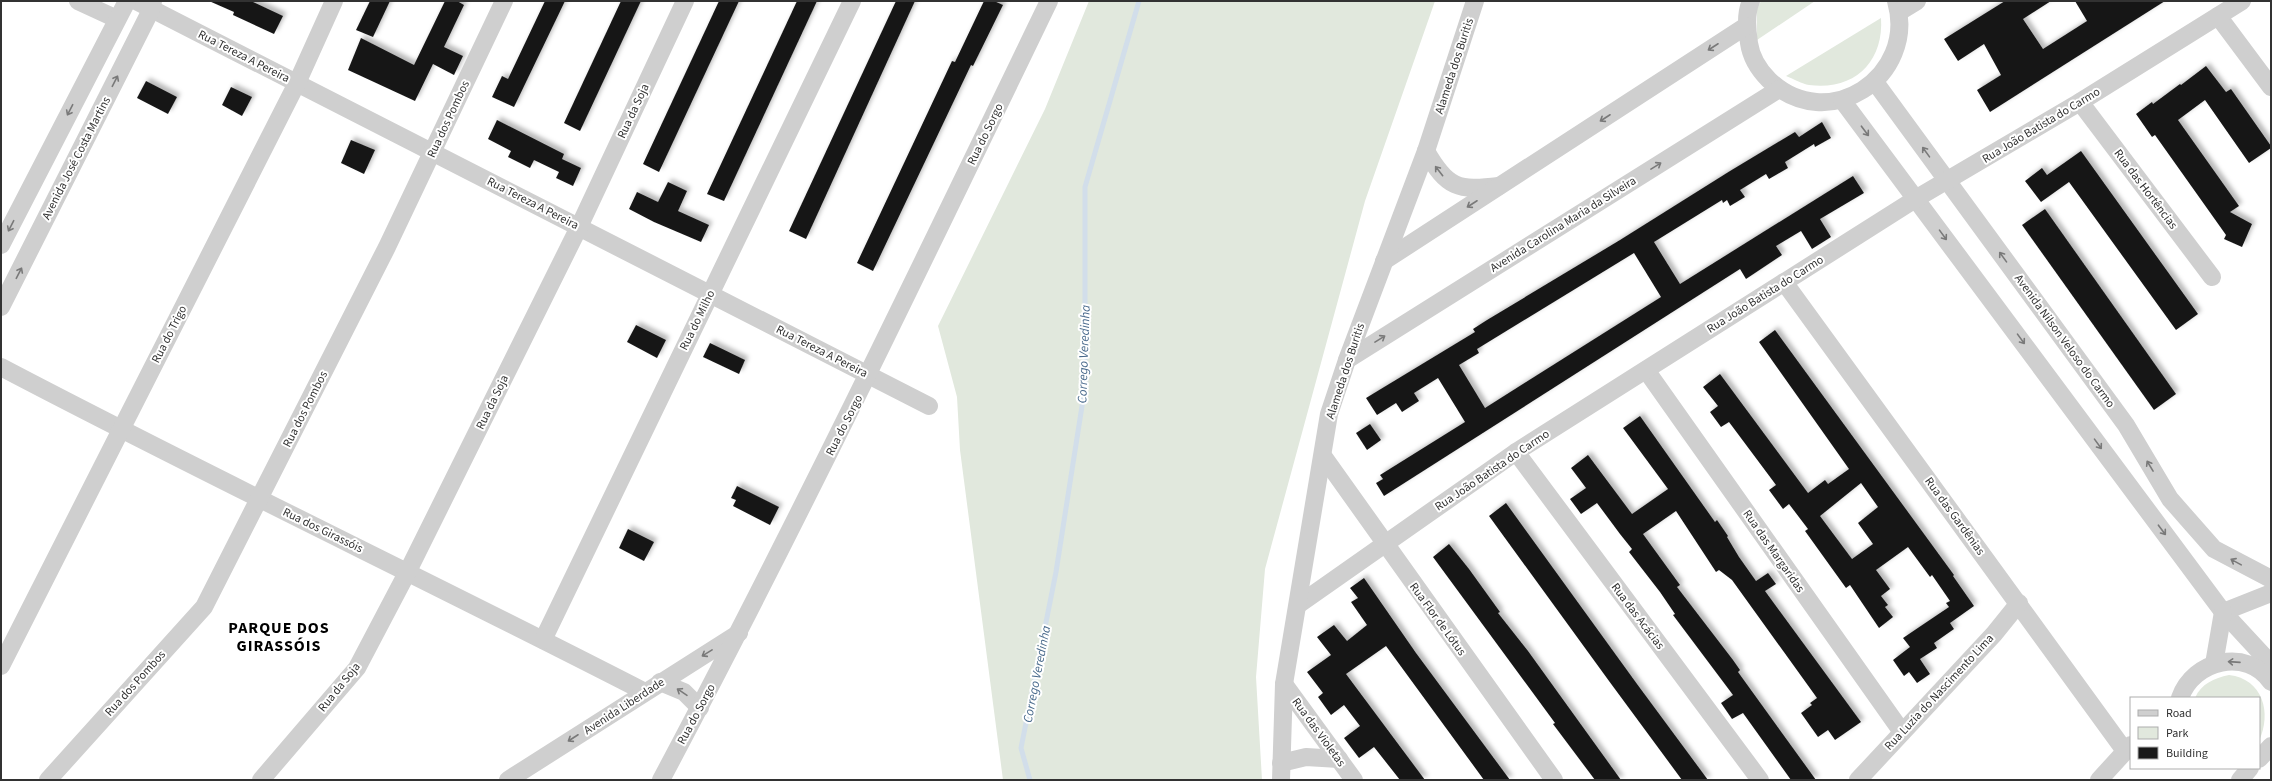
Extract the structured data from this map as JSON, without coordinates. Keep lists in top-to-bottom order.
{
  "streets": {
    "street": [
      "Rua Tereza A Pereira",
      "Alameda dos Buritis",
      "Rua da Soja",
      "Rua dos Pombos",
      "Rua João Batista do Carmo",
      "Rua do Sorgo",
      "Avenida José Costa Martins",
      "Rua das Hortências",
      "Avenida Carolina Maria da Silveira",
      "Rua do Milho",
      "Rua do Trigo",
      "Avenida Nilson Veloso do Carmo",
      "Rua das Gardênias",
      "Rua dos Girassóis",
      "Rua das Margaridas",
      "Rua das Acácias",
      "Rua Flor de Lótus",
      "Rua Luzia do Nascimento Lima",
      "Avenida Liberdade",
      "Rua das Violetas"
    ]
  },
  "crossings": [
    ["Rua Tereza A Pereira", "Rua da Soja"],
    ["Rua Tereza A Pereira", "Rua dos Pombos"],
    ["Rua Tereza A Pereira", "Rua do Sorgo"],
    ["Rua Tereza A Pereira", "Avenida José Costa Martins"],
    ["Rua Tereza A Pereira", "Rua do Milho"],
    ["Rua Tereza A Pereira", "Rua do Trigo"],
    ["Alameda dos Buritis", "Rua João Batista do Carmo"],
    ["Alameda dos Buritis", "Avenida Carolina Maria da Silveira"],
    ["Alameda dos Buritis", "Rua Flor de Lótus"],
    ["Alameda dos Buritis", "Rua das Violetas"],
    ["Rua da Soja", "Rua dos Girassóis"],
    ["Rua dos Pombos", "Rua dos Girassóis"],
    ["Rua João Batista do Carmo", "Rua das Hortências"],
    ["Rua João Batista do Carmo", "Avenida Nilson Veloso do Carmo"],
    ["Rua João Batista do Carmo", "Rua das Gardênias"],
    ["Rua João Batista do Carmo", "Rua das Margaridas"],
    ["Rua João Batista do Carmo", "Rua das Acácias"],
    ["Rua João Batista do Carmo", "Rua Flor de Lótus"],
    ["Rua do Sorgo", "Avenida Liberdade"],
    ["Rua do Milho", "Rua dos Girassóis"],
    ["Rua do Trigo", "Rua dos Girassóis"],
    ["Rua das Gardênias", "Rua Luzia do Nascimento Lima"],
    ["Rua dos Girassóis", "Avenida Liberdade"],
    ["Rua das Margaridas", "Rua Luzia do Nascimento Lima"]
  ],
  "one_way": ["Avenida Liberdade"],
  "districts": ["PARQUE DOS GIRASSÓIS"],
  "water": ["Corrego Veredinha"],
  "legend": ["Road", "Park", "Building"]
}
